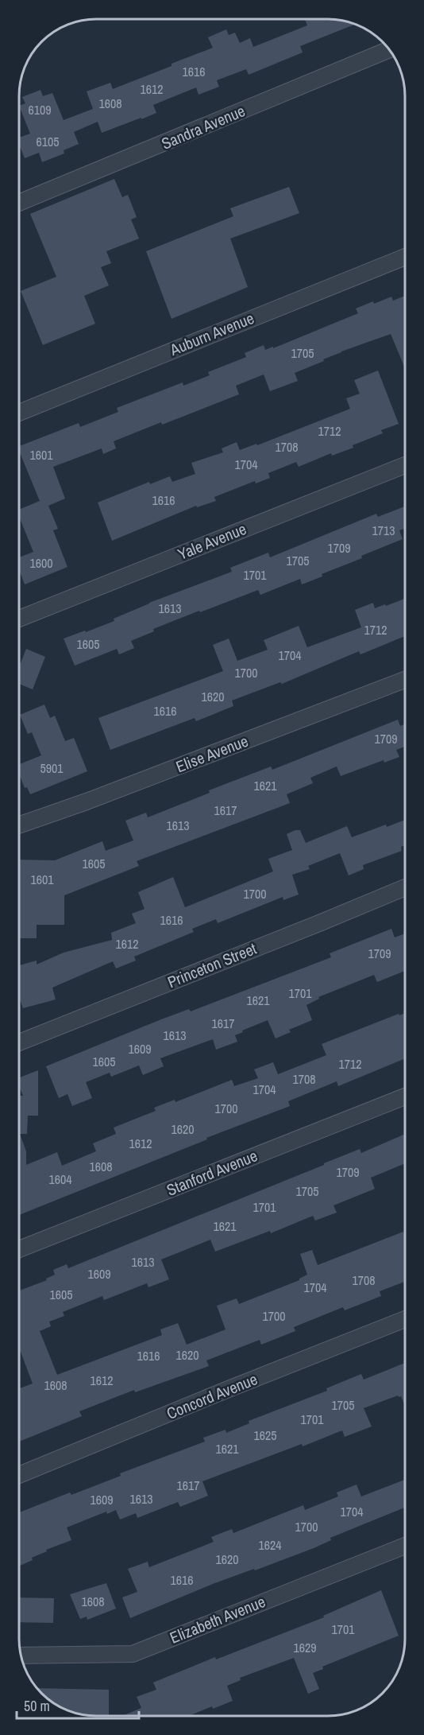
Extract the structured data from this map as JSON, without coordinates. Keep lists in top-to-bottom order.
{
  "streets": {
    "street": [
      "Sandra Avenue",
      "Auburn Avenue",
      "Yale Avenue",
      "Elise Avenue",
      "Princeton Street",
      "Stanford Avenue",
      "Concord Avenue",
      "Elizabeth Avenue"
    ]
  },
  "house_numbers": [
    "1616",
    "1612",
    "1608",
    "6109",
    "6105",
    "1705",
    "1712",
    "1708",
    "1601",
    "1704",
    "1616",
    "1713",
    "1709",
    "1705",
    "1600",
    "1701",
    "1613",
    "1712",
    "1605",
    "1704",
    "1700",
    "1620",
    "1616",
    "1709",
    "5901",
    "1621",
    "1617",
    "1613",
    "1605",
    "1601",
    "1700",
    "1616",
    "1612",
    "1709",
    "1701",
    "1621",
    "1617",
    "1613",
    "1609",
    "1605",
    "1712",
    "1708",
    "1704",
    "1700",
    "1620",
    "1612",
    "1608",
    "1709",
    "1604",
    "1705",
    "1701",
    "1621",
    "1613",
    "1609",
    "1708",
    "1704",
    "1605",
    "1700",
    "1620",
    "1616",
    "1612",
    "1608",
    "1705",
    "1701",
    "1625",
    "1621",
    "1617",
    "1613",
    "1609",
    "1704",
    "1700",
    "1624",
    "1620",
    "1616",
    "1608",
    "1701",
    "1629"
  ],
  "scale_bar": "50 m"
}
